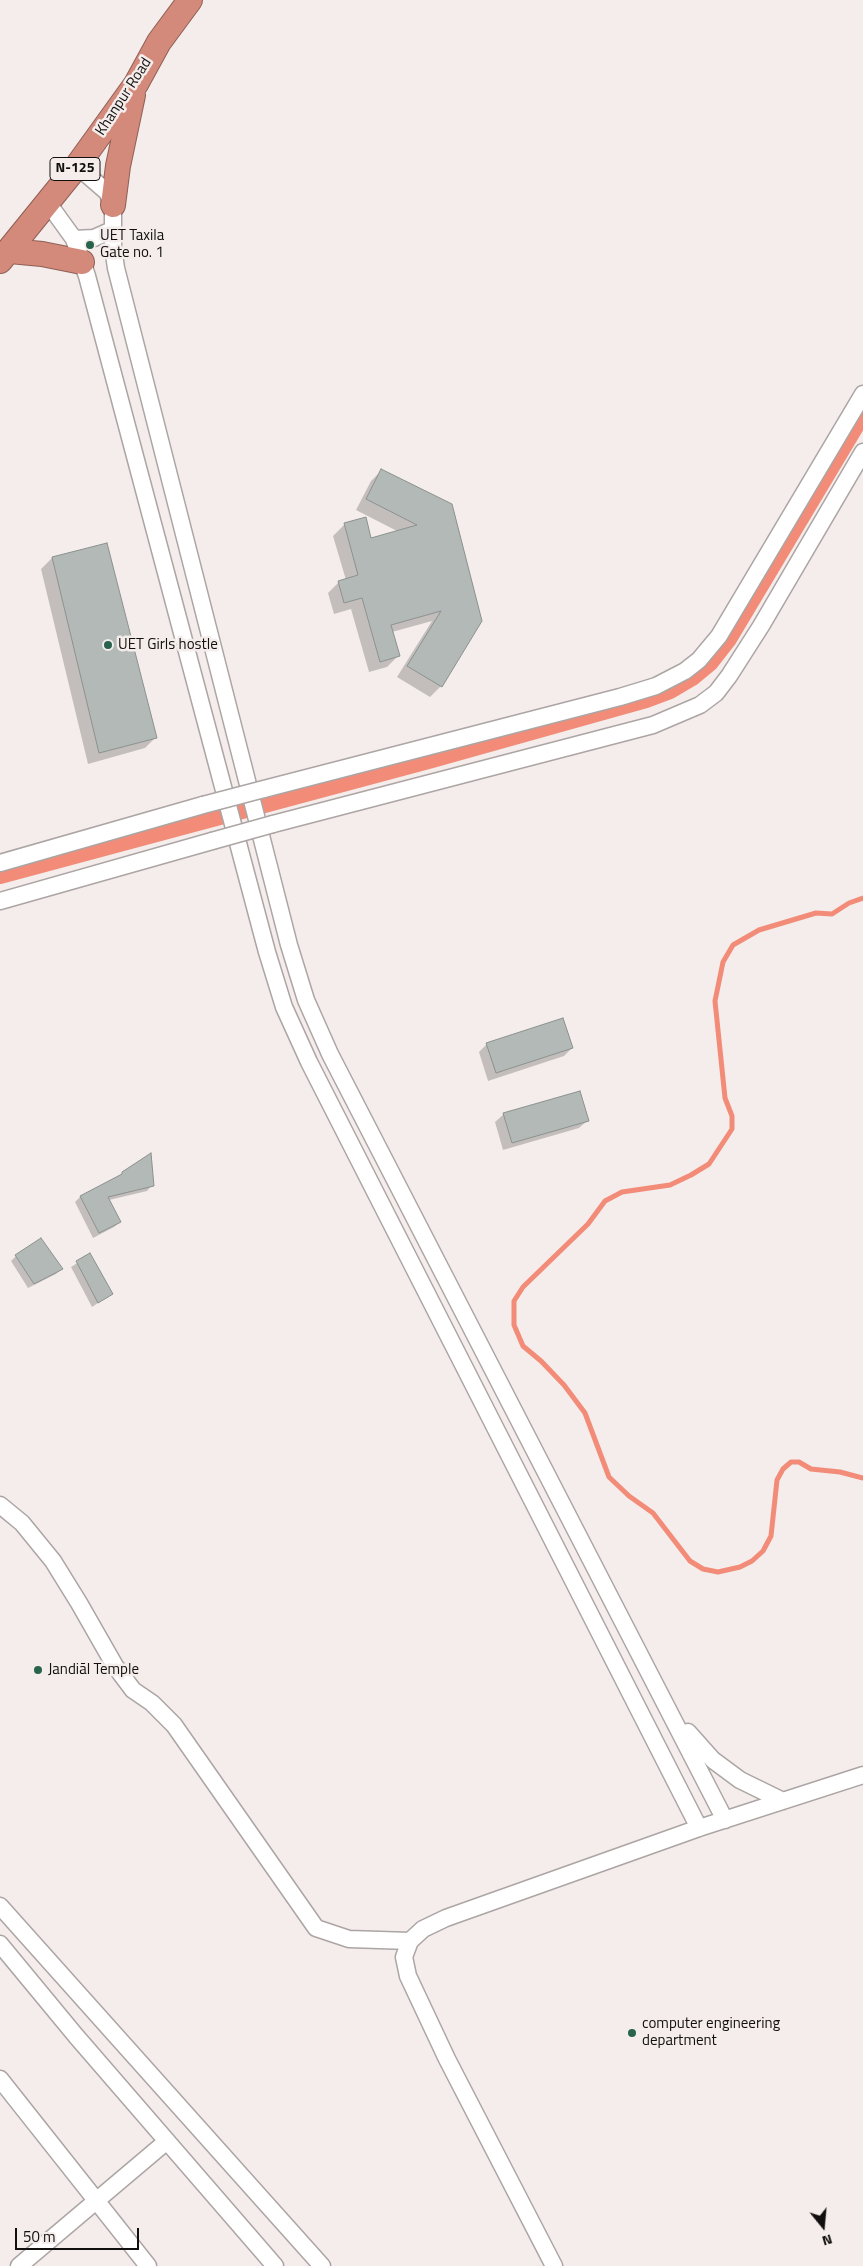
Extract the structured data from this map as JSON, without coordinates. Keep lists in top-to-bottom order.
{
  "streets": {
    "highway": ["Khanpur Road", "N-125"]
  },
  "places": [
    "UET Taxila Gate no. 1",
    "UET Girls hostle",
    "Jandiāl Temple",
    "computer engineering department"
  ],
  "scale_bar": "50 m",
  "north": "bottom"
}
